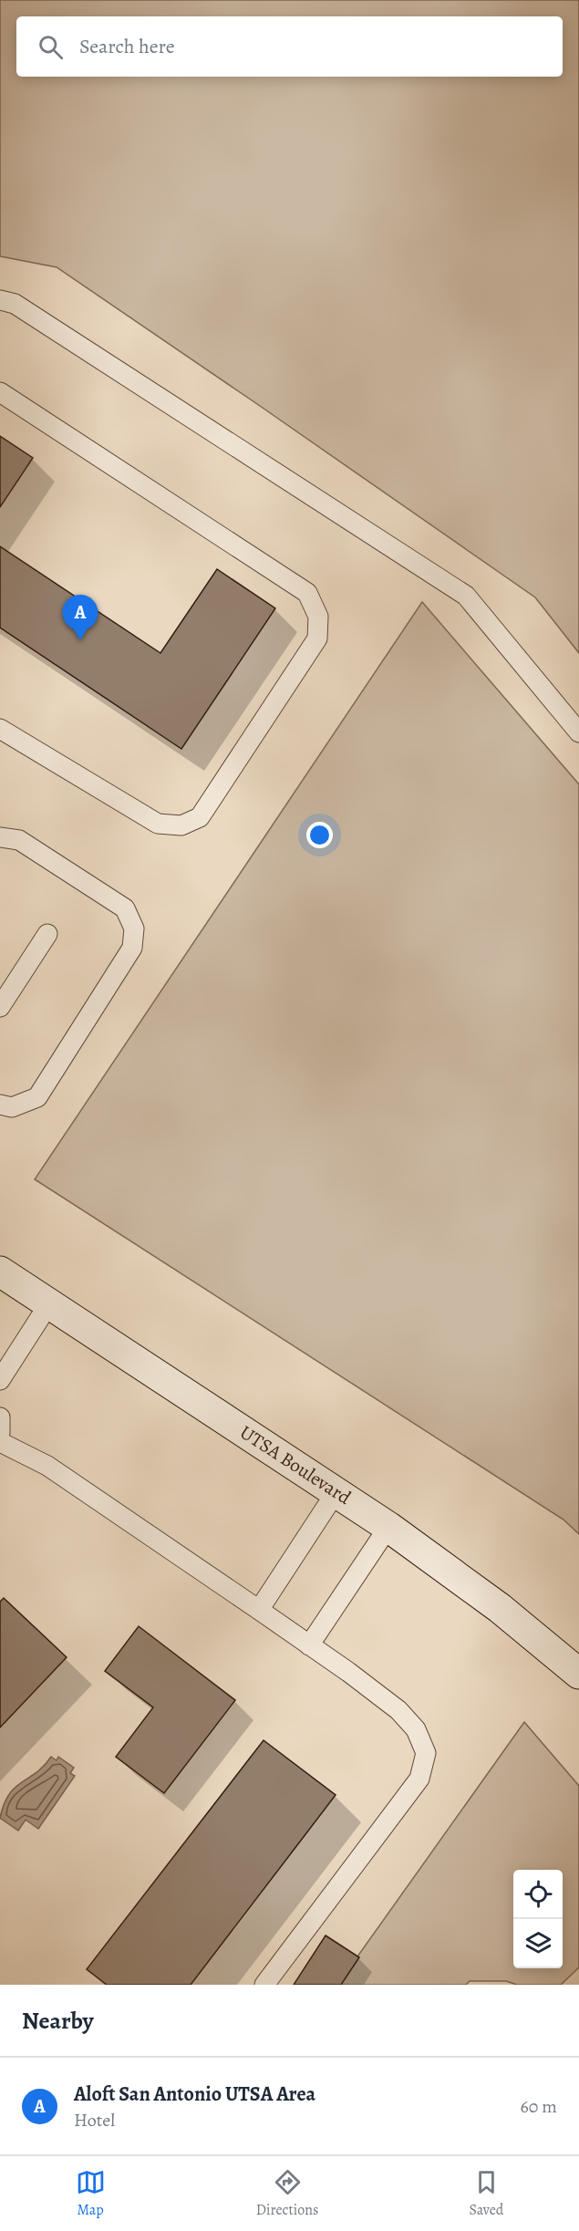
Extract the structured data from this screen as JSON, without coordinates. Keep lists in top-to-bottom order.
{
  "streets": {
    "main road": ["UTSA Boulevard"]
  },
  "page": {
    "search": "Search here",
    "pins": "A",
    "heading": "Nearby",
    "list": [
      {
        "mark": "A",
        "name": "Aloft San Antonio UTSA Area",
        "note": "Hotel",
        "value": "60 m"
      }
    ],
    "nav": ["Map", "Directions", "Saved"]
  }
}
